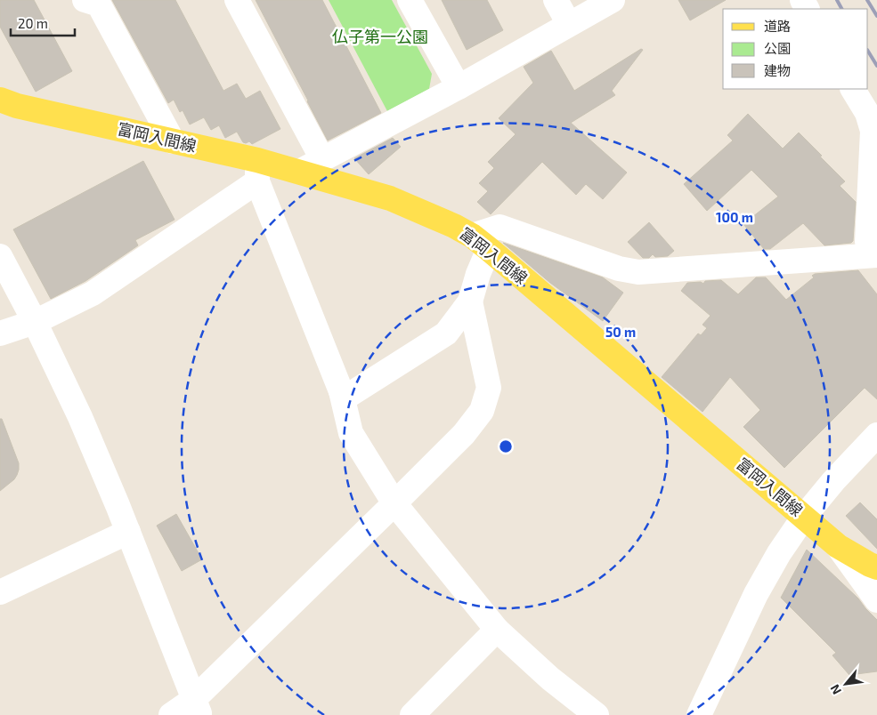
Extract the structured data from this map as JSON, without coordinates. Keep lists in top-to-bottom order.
{
  "streets": {
    "main road": ["富岡入間線"]
  },
  "parks": ["仏子第一公園"],
  "legend": ["道路", "公園", "建物"],
  "scale_bar": "20 m",
  "north": "bottom left",
  "rings": ["100 m", "50 m"]
}
